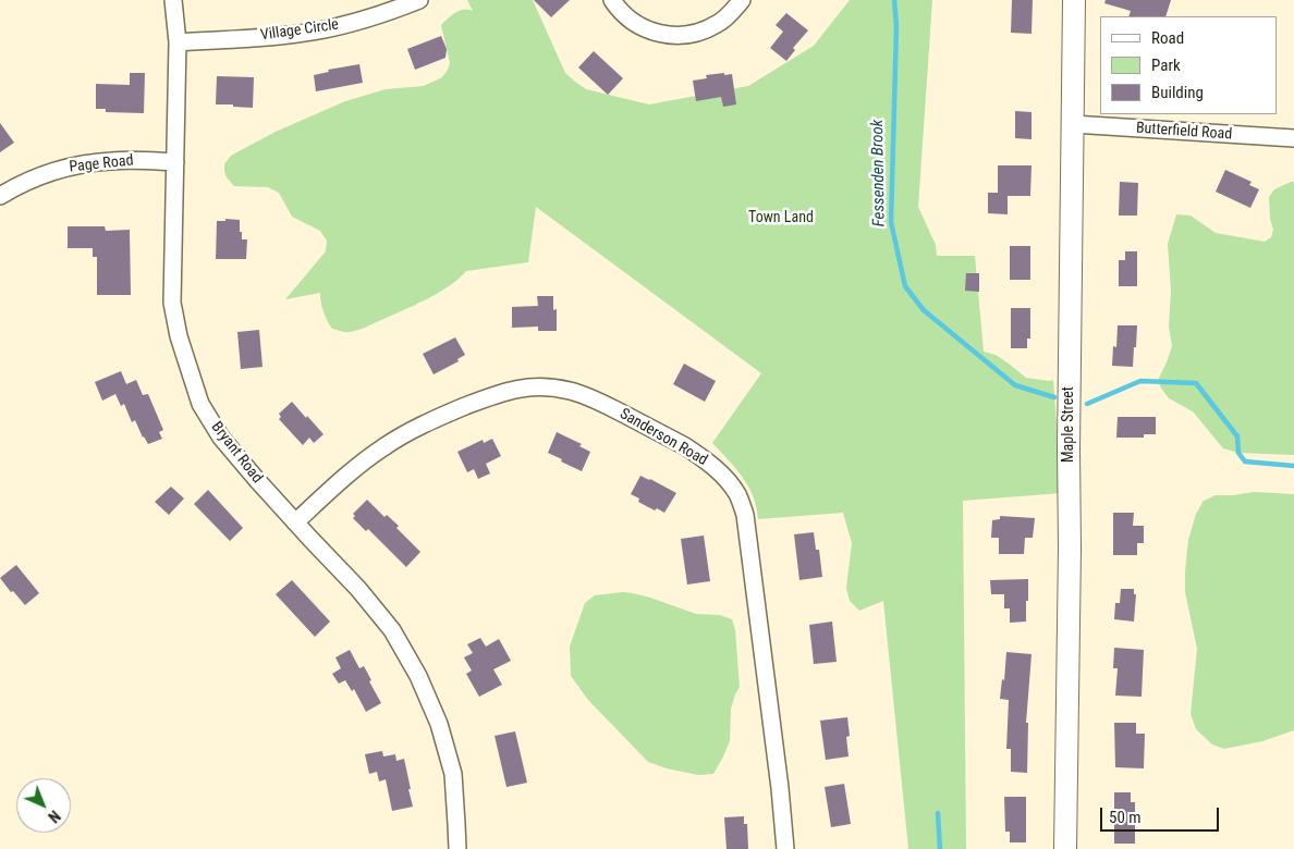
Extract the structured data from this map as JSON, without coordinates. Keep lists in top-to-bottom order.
{
  "streets": {
    "main road": ["Maple Street"],
    "street": [
      "Village Circle",
      "Butterfield Road",
      "Page Road",
      "Sanderson Road",
      "Bryant Road"
    ]
  },
  "crossings": [
    ["Village Circle", "Bryant Road"],
    ["Butterfield Road", "Maple Street"],
    ["Page Road", "Bryant Road"],
    ["Sanderson Road", "Bryant Road"]
  ],
  "water": ["Fessenden Brook"],
  "parks": ["Town Land"],
  "legend": ["Road", "Park", "Building"],
  "scale_bar": "50 m",
  "north": "bottom right"
}
